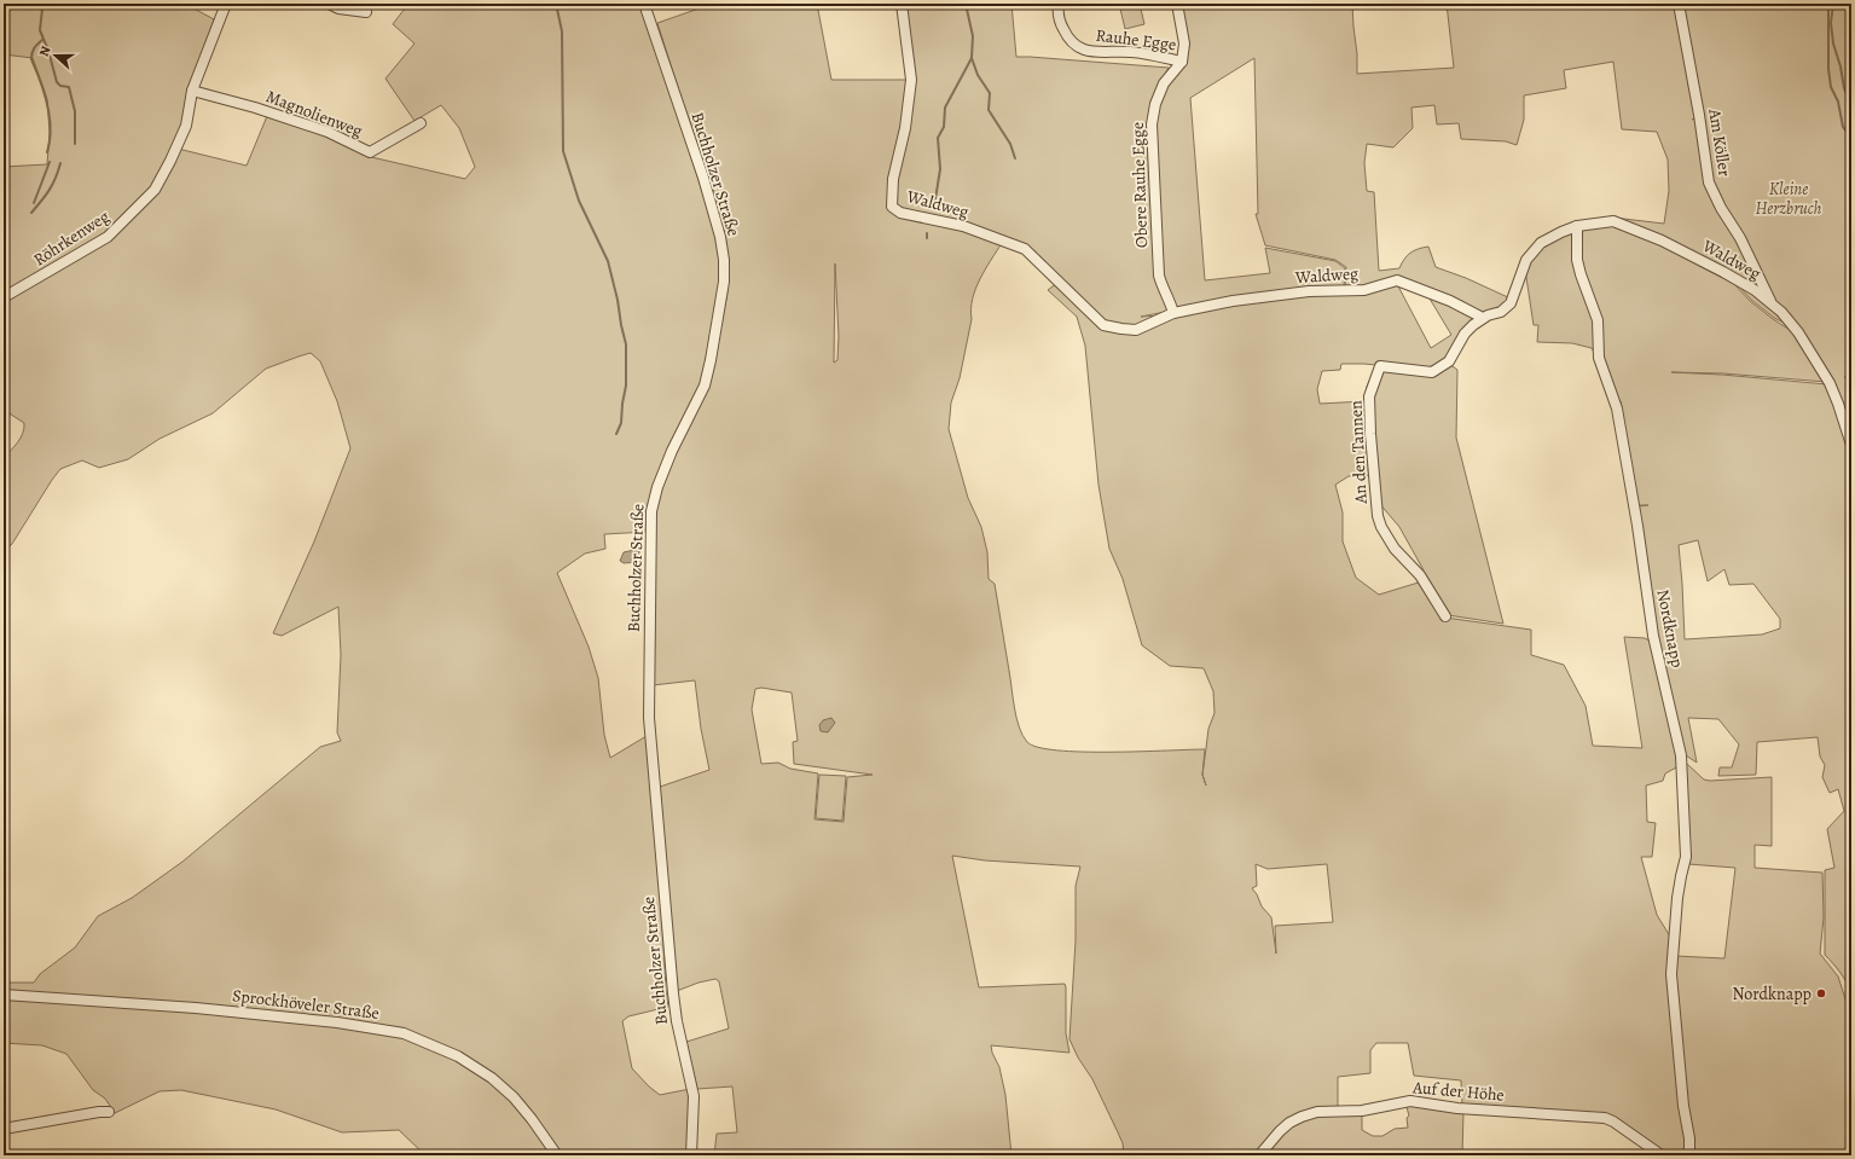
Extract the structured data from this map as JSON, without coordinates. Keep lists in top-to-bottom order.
{
  "streets": {
    "street": [
      "Rauhe Egge",
      "Magnolienweg",
      "Am Köller",
      "Buchholzer Straße",
      "Obere Rauhe Egge",
      "Waldweg",
      "Röhrkenweg",
      "An den Tannen",
      "Nordknapp",
      "Sprockhöveler Straße",
      "Auf der Höhe"
    ]
  },
  "crossings": [
    ["Rauhe Egge", "Obere Rauhe Egge"],
    ["Magnolienweg", "Röhrkenweg"],
    ["Am Köller", "Waldweg"],
    ["Obere Rauhe Egge", "Waldweg"],
    ["Waldweg", "An den Tannen"],
    ["Waldweg", "Nordknapp"]
  ],
  "parks": ["Kleine Herzbruch"],
  "places": ["Nordknapp"],
  "north": "left"
}
